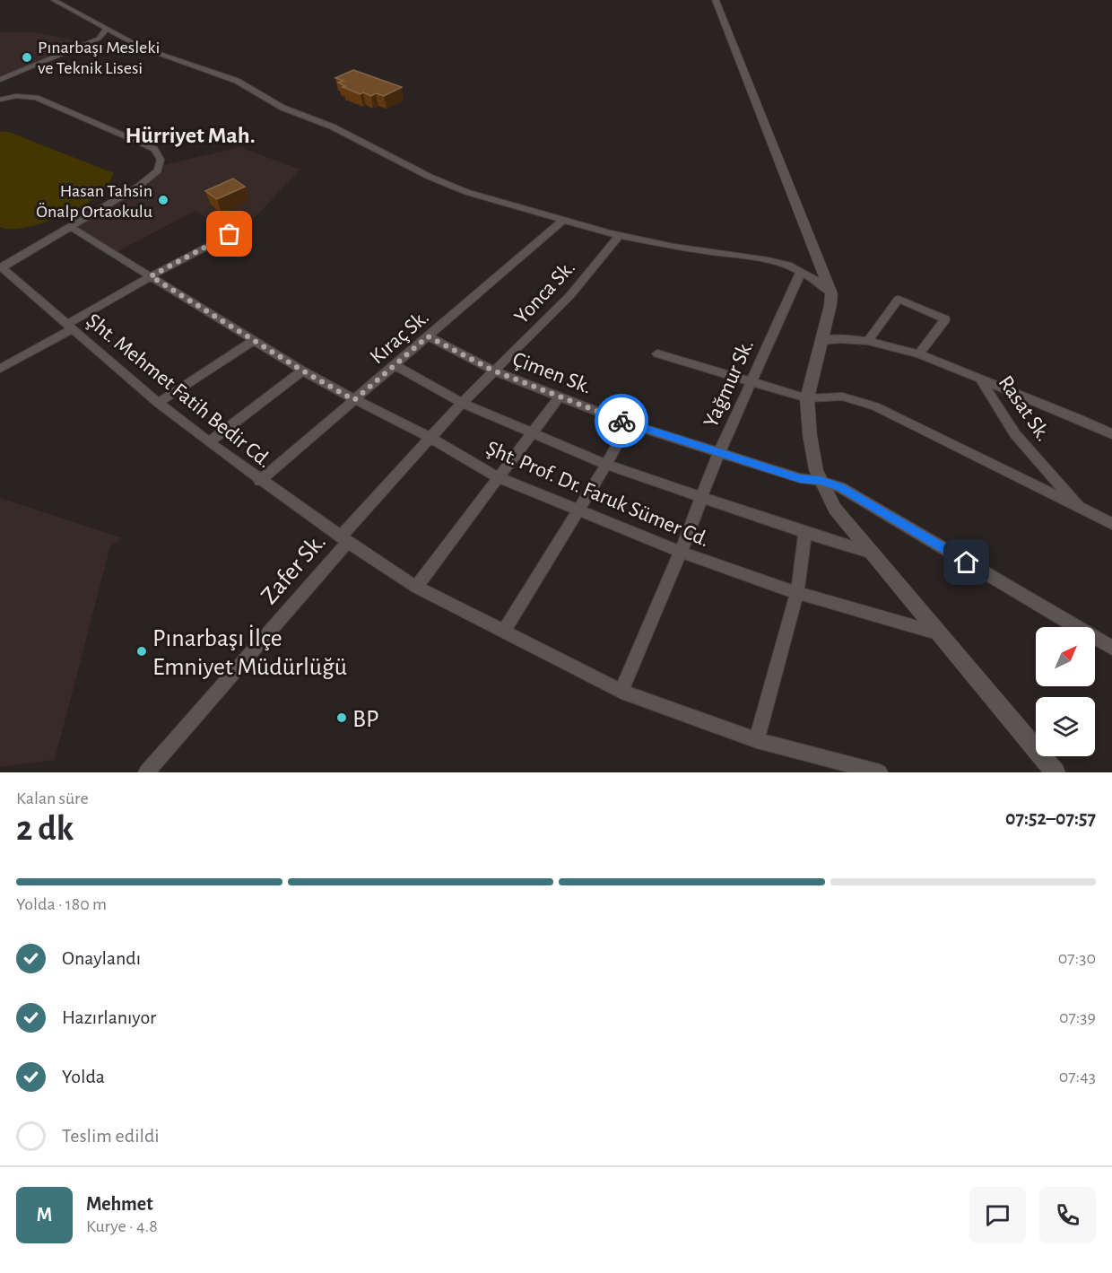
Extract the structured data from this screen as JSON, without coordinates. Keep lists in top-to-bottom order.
{
  "streets": {
    "street": [
      "Yonca Sk.",
      "Kıraç Sk.",
      "Çimen Sk.",
      "Yağmur Sk.",
      "Şht. Mehmet Fatih Bedir Cd.",
      "Rasat Sk.",
      "Şht. Prof. Dr. Faruk Sümer Cd.",
      "Zafer Sk."
    ]
  },
  "crossings": [
    ["Yonca Sk.", "Çimen Sk."],
    ["Yonca Sk.", "Zafer Sk."],
    ["Kıraç Sk.", "Çimen Sk."],
    ["Kıraç Sk.", "Şht. Mehmet Fatih Bedir Cd."],
    ["Kıraç Sk.", "Şht. Prof. Dr. Faruk Sümer Cd."],
    ["Çimen Sk.", "Yağmur Sk."],
    ["Çimen Sk.", "Zafer Sk."],
    ["Yağmur Sk.", "Şht. Mehmet Fatih Bedir Cd."],
    ["Yağmur Sk.", "Şht. Prof. Dr. Faruk Sümer Cd."],
    ["Şht. Mehmet Fatih Bedir Cd.", "Zafer Sk."],
    ["Şht. Prof. Dr. Faruk Sümer Cd.", "Zafer Sk."]
  ],
  "districts": ["Hürriyet Mah."],
  "places": [
    "Pınarbaşı Mesleki ve Teknik Lisesi",
    "Hasan Tahsin Önalp Ortaokulu",
    "Pınarbaşı İlçe Emniyet Müdürlüğü",
    "BP"
  ],
  "north": "top right",
  "page": {
    "heading": ["2 dk", "Kalan süre", "07:52–07:57"],
    "panel": ["Mehmet", "Kurye · 4.8"],
    "bar": "Yolda · 180 m",
    "list": [
      ["Onaylandı", "07:30"],
      ["Hazırlanıyor", "07:39"],
      ["Yolda", "07:43"],
      "Teslim edildi"
    ],
    "round": "M"
  }
}
